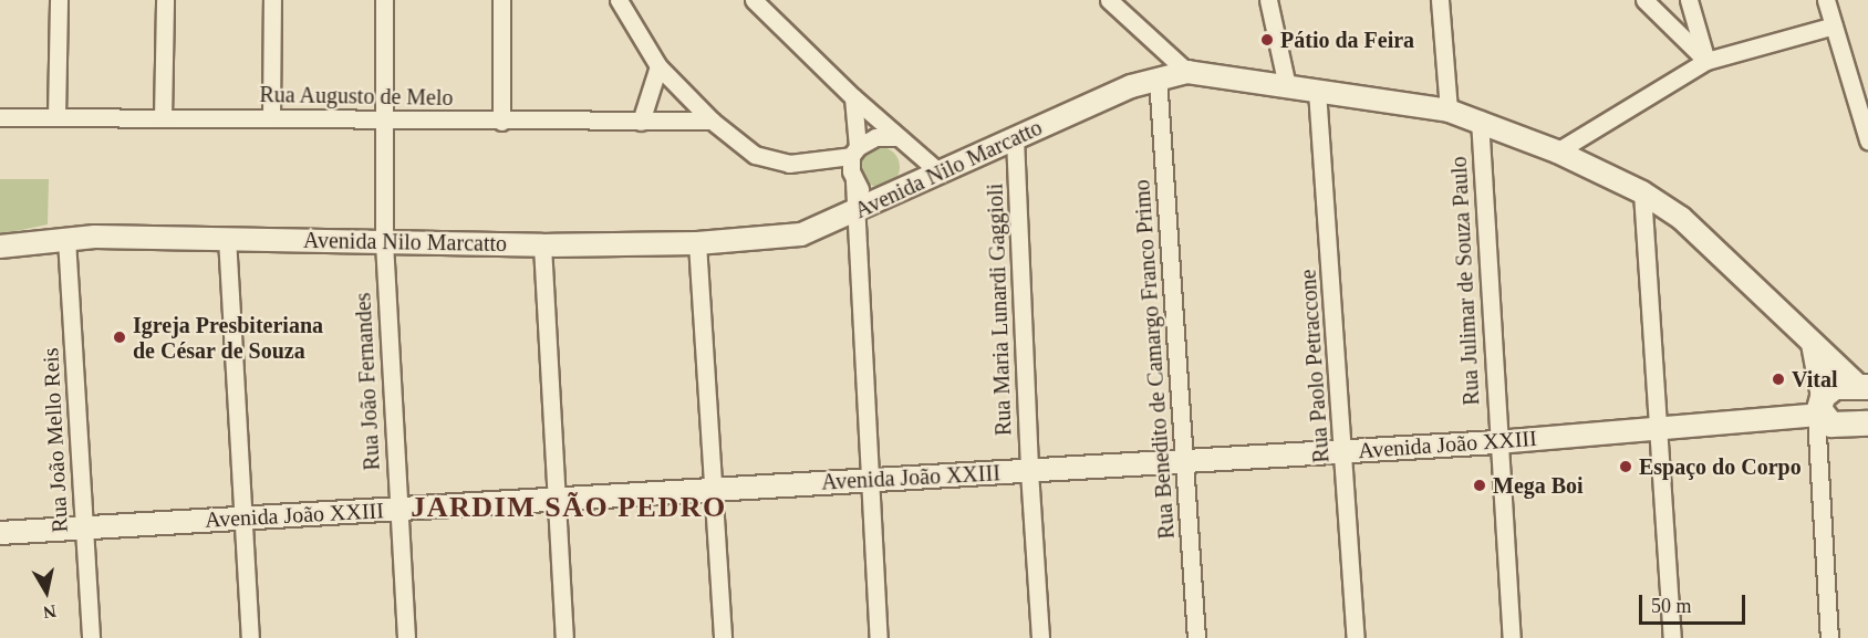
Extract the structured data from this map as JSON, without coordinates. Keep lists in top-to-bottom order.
{
  "streets": {
    "main road": ["Avenida João XXIII"],
    "street": [
      "Rua Augusto de Melo",
      "Avenida Nilo Marcatto",
      "Rua Julimar de Souza Paulo",
      "Rua Maria Lunardi Gaggioli",
      "Rua Benedito de Camargo Franco Primo",
      "Rua Paolo Petraccone",
      "Rua João Fernandes",
      "Rua João Mello Reis"
    ]
  },
  "crossings": [
    ["Rua Augusto de Melo", "Rua João Fernandes"],
    ["Avenida Nilo Marcatto", "Rua Julimar de Souza Paulo"],
    ["Avenida Nilo Marcatto", "Rua Maria Lunardi Gaggioli"],
    ["Avenida Nilo Marcatto", "Rua Benedito de Camargo Franco Primo"],
    ["Avenida Nilo Marcatto", "Rua Paolo Petraccone"],
    ["Avenida Nilo Marcatto", "Rua João Fernandes"],
    ["Avenida Nilo Marcatto", "Rua João Mello Reis"],
    ["Avenida Nilo Marcatto", "Avenida João XXIII"],
    ["Rua Julimar de Souza Paulo", "Avenida João XXIII"],
    ["Rua Maria Lunardi Gaggioli", "Avenida João XXIII"],
    ["Rua Benedito de Camargo Franco Primo", "Avenida João XXIII"],
    ["Rua Paolo Petraccone", "Avenida João XXIII"],
    ["Rua João Fernandes", "Avenida João XXIII"],
    ["Rua João Mello Reis", "Avenida João XXIII"]
  ],
  "districts": ["JARDIM SÃO PEDRO"],
  "places": [
    "Pátio da Feira",
    "Igreja Presbiteriana de César de Souza",
    "Vital",
    "Espaço do Corpo",
    "Mega Boi"
  ],
  "scale_bar": "50 m",
  "north": "bottom"
}
